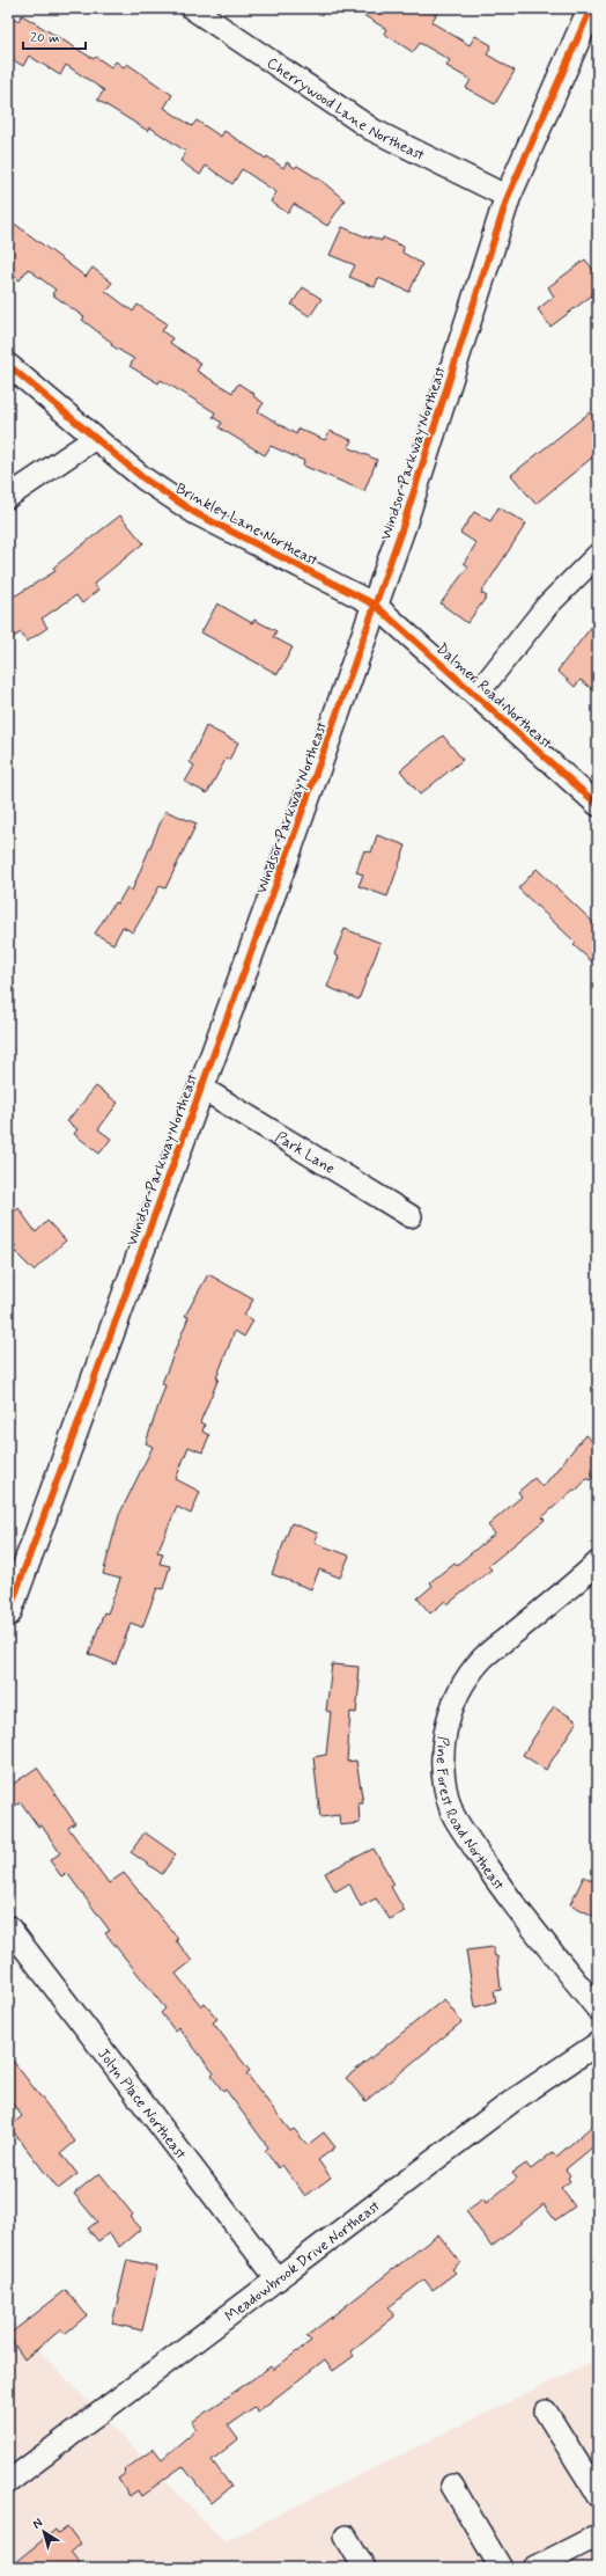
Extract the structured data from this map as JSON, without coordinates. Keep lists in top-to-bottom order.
{
  "streets": {
    "street": [
      "Cherrywood Lane Northeast",
      "Windsor Parkway Northeast",
      "Brinkley Lane Northeast",
      "Dalmer Road Northeast",
      "Park Lane",
      "Pine Forest Road Northeast",
      "Jolyn Place Northeast",
      "Meadowbrook Drive Northeast"
    ]
  },
  "crossings": [
    ["Cherrywood Lane Northeast", "Windsor Parkway Northeast"],
    ["Windsor Parkway Northeast", "Brinkley Lane Northeast"],
    ["Windsor Parkway Northeast", "Dalmer Road Northeast"],
    ["Windsor Parkway Northeast", "Park Lane"],
    ["Brinkley Lane Northeast", "Dalmer Road Northeast"],
    ["Jolyn Place Northeast", "Meadowbrook Drive Northeast"]
  ],
  "scale_bar": "20 m",
  "north": "top left"
}
